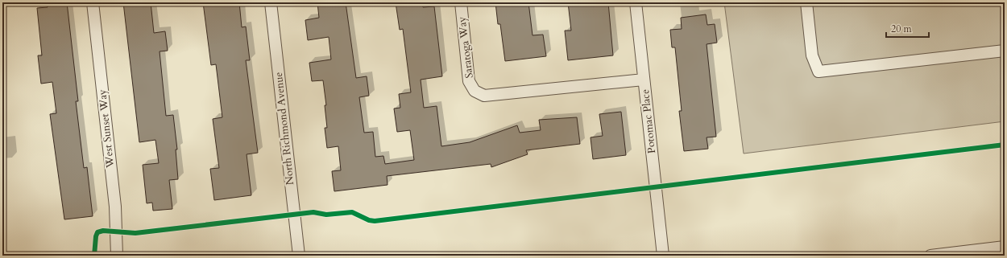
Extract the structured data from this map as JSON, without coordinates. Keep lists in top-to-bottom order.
{
  "streets": {
    "street": [
      "Saratoga Way",
      "Potomac Place",
      "West Sunset Way",
      "North Richmond Avenue"
    ]
  },
  "crossings": [
    ["Saratoga Way", "Potomac Place"]
  ],
  "scale_bar": "20 m"
}
